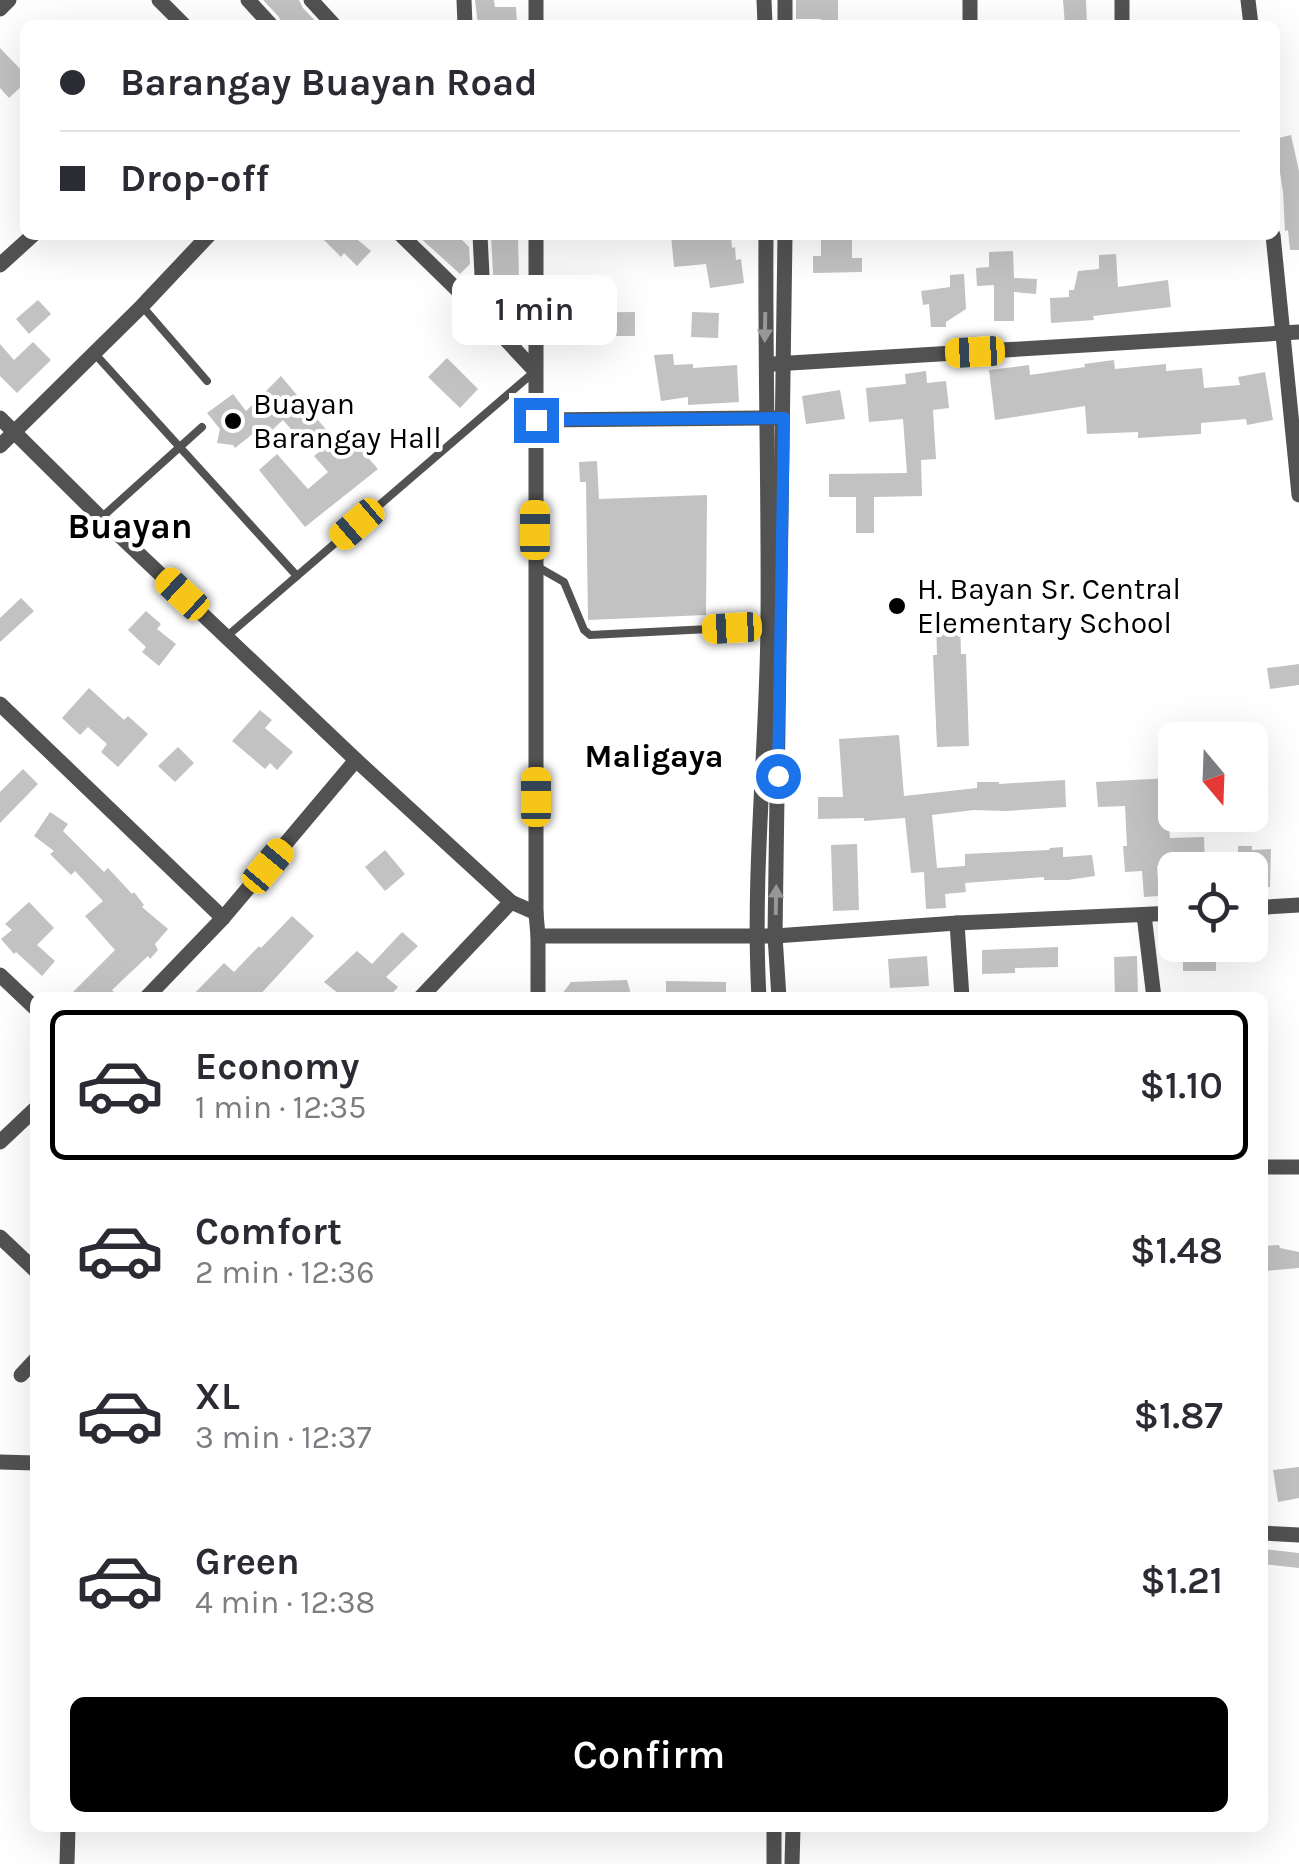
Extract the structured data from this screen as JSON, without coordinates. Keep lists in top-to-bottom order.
{
  "districts": ["Buayan", "Maligaya"],
  "places": ["Buayan Barangay Hall", "H. Bayan Sr. Central Elementary School"],
  "north": "bottom",
  "page": {
    "banner": ["Barangay Buayan Road", "Drop-off"],
    "bubble": "1 min",
    "list": [
      {
        "name": "Economy",
        "note": "1 min · 12:35",
        "value": "$1.10"
      },
      {
        "name": "Comfort",
        "note": "2 min · 12:36",
        "value": "$1.48"
      },
      {
        "name": "XL",
        "note": "3 min · 12:37",
        "value": "$1.87"
      },
      {
        "name": "Green",
        "note": "4 min · 12:38",
        "value": "$1.21"
      }
    ],
    "buttons": "Confirm"
  }
}
